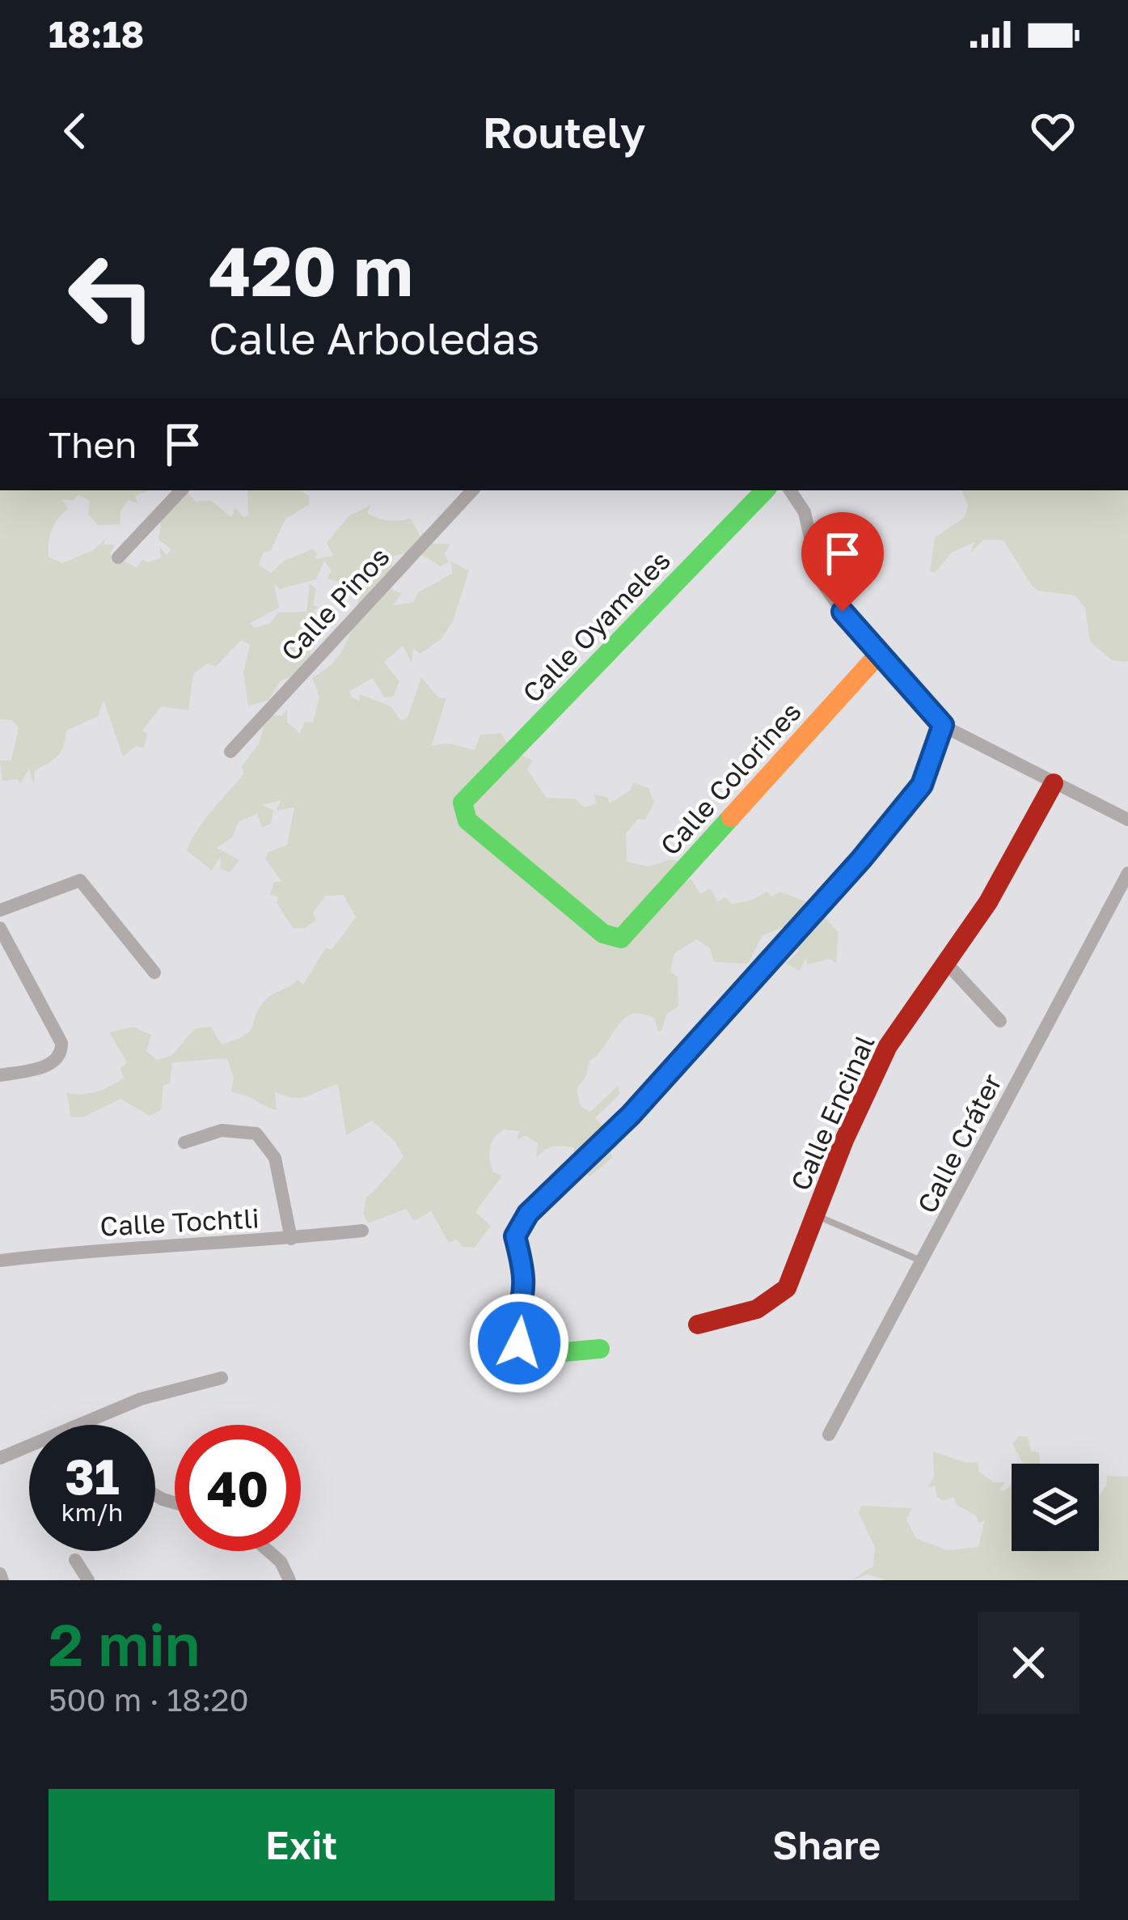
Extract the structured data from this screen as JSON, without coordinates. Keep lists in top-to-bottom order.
{
  "streets": {
    "street": [
      "Calle Pinos",
      "Calle Oyameles",
      "Calle Colorines",
      "Calle Encinal",
      "Calle Cráter",
      "Calle Tochtli"
    ]
  },
  "crossings": [
    ["Calle Oyameles", "Calle Colorines"]
  ],
  "page": {
    "status": "18:18",
    "header": "Routely",
    "turn": ["420 m", "Calle Arboledas"],
    "then": "Then",
    "speed": "31 km/h",
    "limit": "40",
    "heading": ["2 min", "500 m · 18:20"],
    "buttons": ["Exit", "Share"]
  }
}
